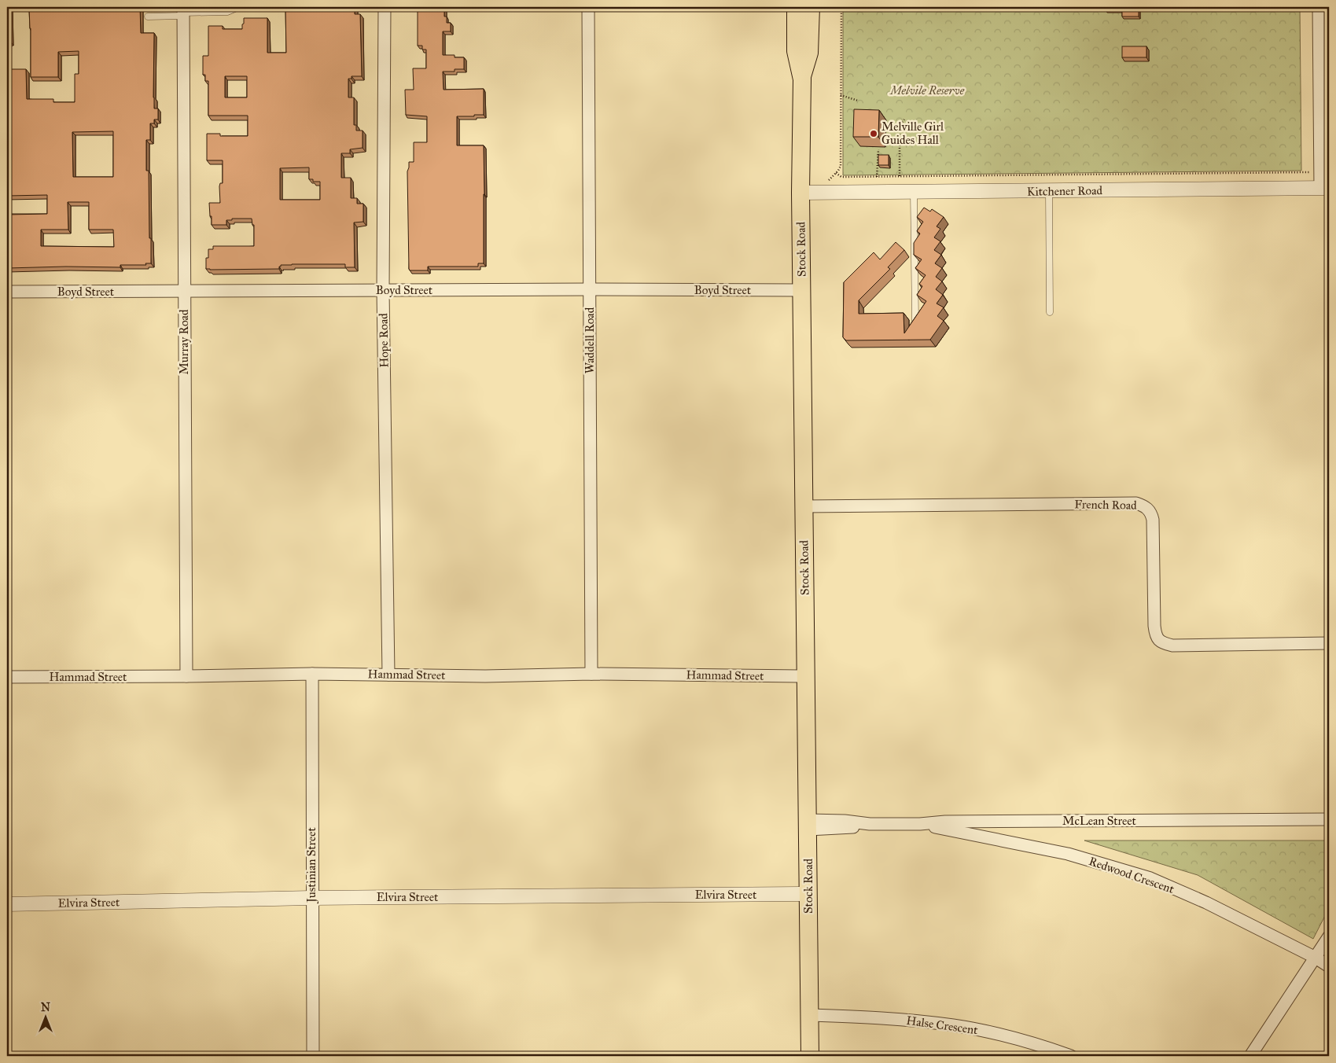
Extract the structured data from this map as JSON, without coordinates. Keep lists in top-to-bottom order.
{
  "streets": {
    "main road": ["Stock Road"],
    "street": [
      "Kitchener Road",
      "Boyd Street",
      "Hope Road",
      "Waddell Road",
      "Murray Road",
      "French Road",
      "Hammad Street",
      "McLean Street",
      "Justinian Street",
      "Redwood Crescent",
      "Elvira Street",
      "Halse Crescent"
    ]
  },
  "crossings": [
    ["Kitchener Road", "Stock Road"],
    ["Stock Road", "Boyd Street"],
    ["Stock Road", "French Road"],
    ["Stock Road", "Hammad Street"],
    ["Stock Road", "McLean Street"],
    ["Stock Road", "Elvira Street"],
    ["Stock Road", "Halse Crescent"],
    ["Boyd Street", "Hope Road"],
    ["Boyd Street", "Waddell Road"],
    ["Boyd Street", "Murray Road"],
    ["Hope Road", "Hammad Street"],
    ["Waddell Road", "Hammad Street"],
    ["Murray Road", "Hammad Street"],
    ["Hammad Street", "Justinian Street"],
    ["McLean Street", "Redwood Crescent"],
    ["Justinian Street", "Elvira Street"]
  ],
  "parks": ["Melvile Reserve"],
  "places": ["Melville Girl Guides Hall"],
  "north": "top"
}
